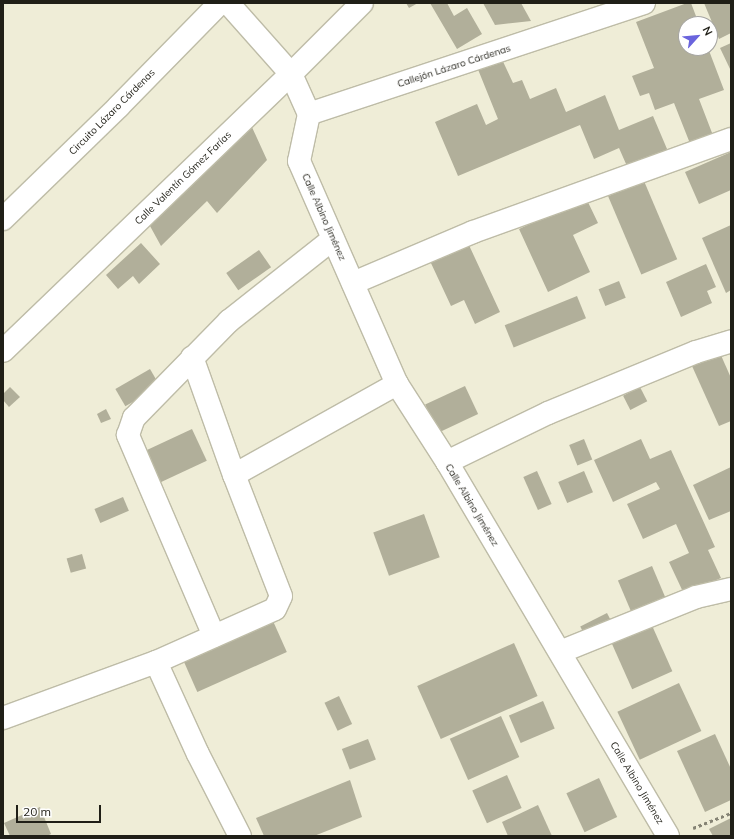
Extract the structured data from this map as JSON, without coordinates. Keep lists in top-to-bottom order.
{
  "streets": {
    "street": [
      "Callejón Lázaro Cárdenas",
      "Circuito Lázaro Cárdenas",
      "Calle Valentín Gómez Farías",
      "Calle Albino Jiménez"
    ]
  },
  "crossings": [
    ["Callejón Lázaro Cárdenas", "Calle Albino Jiménez"]
  ],
  "scale_bar": "20 m",
  "north": "top right"
}
